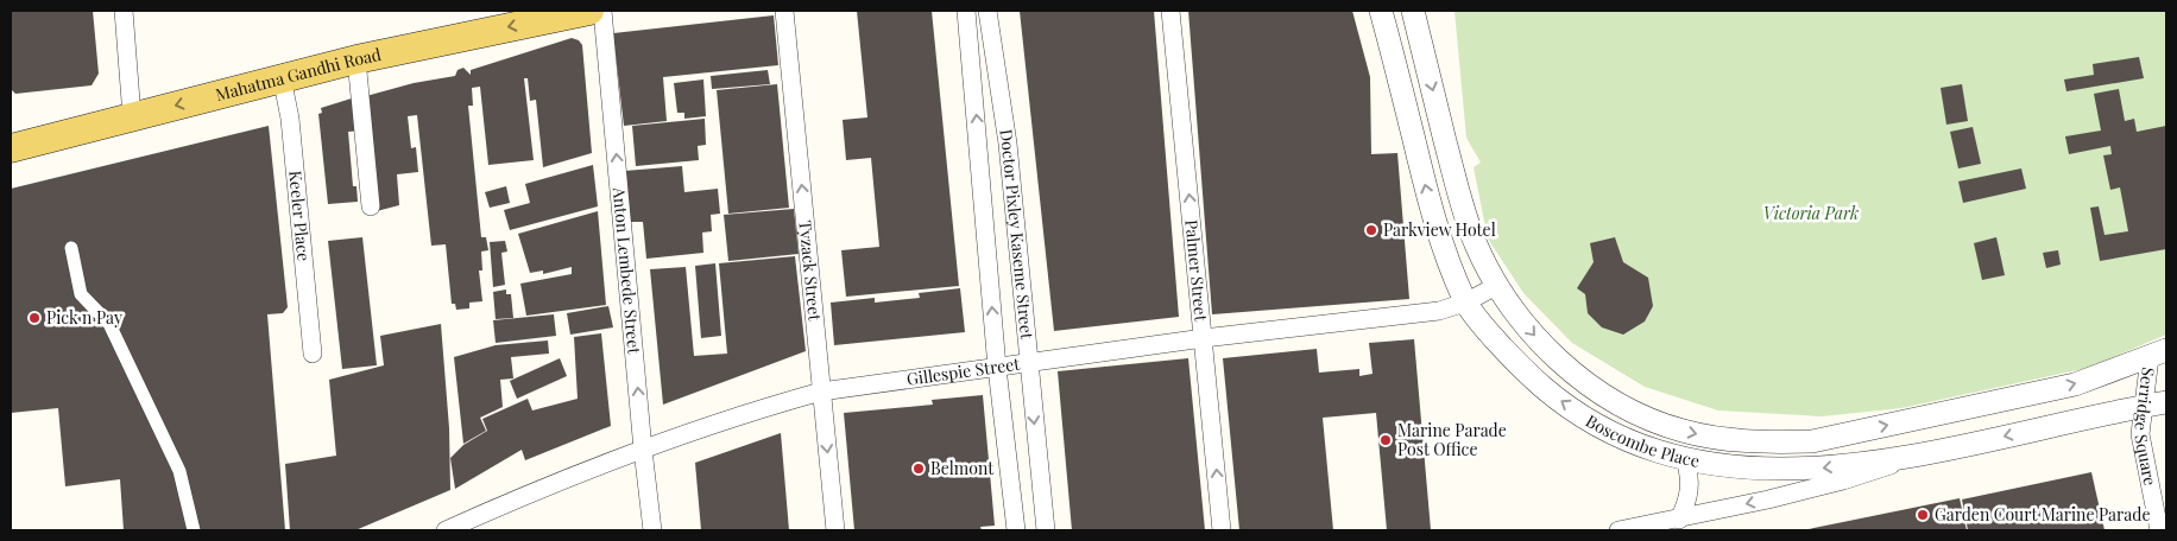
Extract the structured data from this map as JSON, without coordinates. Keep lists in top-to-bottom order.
{
  "streets": {
    "main road": ["Mahatma Gandhi Road"],
    "street": [
      "Keeler Place",
      "Doctor Pixley Kaseme Street",
      "Anton Lembede Street",
      "Tyzack Street",
      "Palmer Street",
      "Gillespie Street",
      "Serridge Square",
      "Boscombe Place"
    ]
  },
  "crossings": [
    ["Mahatma Gandhi Road", "Keeler Place"],
    ["Doctor Pixley Kaseme Street", "Gillespie Street"],
    ["Anton Lembede Street", "Gillespie Street"],
    ["Tyzack Street", "Gillespie Street"],
    ["Palmer Street", "Gillespie Street"],
    ["Gillespie Street", "Boscombe Place"],
    ["Serridge Square", "Boscombe Place"]
  ],
  "one_way": ["Mahatma Gandhi Road", "Anton Lembede Street", "Palmer Street"],
  "parks": ["Victoria Park"],
  "places": [
    "Parkview Hotel",
    "Pick n Pay",
    "Marine Parade Post Office",
    "Belmont",
    "Garden Court Marine Parade"
  ]
}
